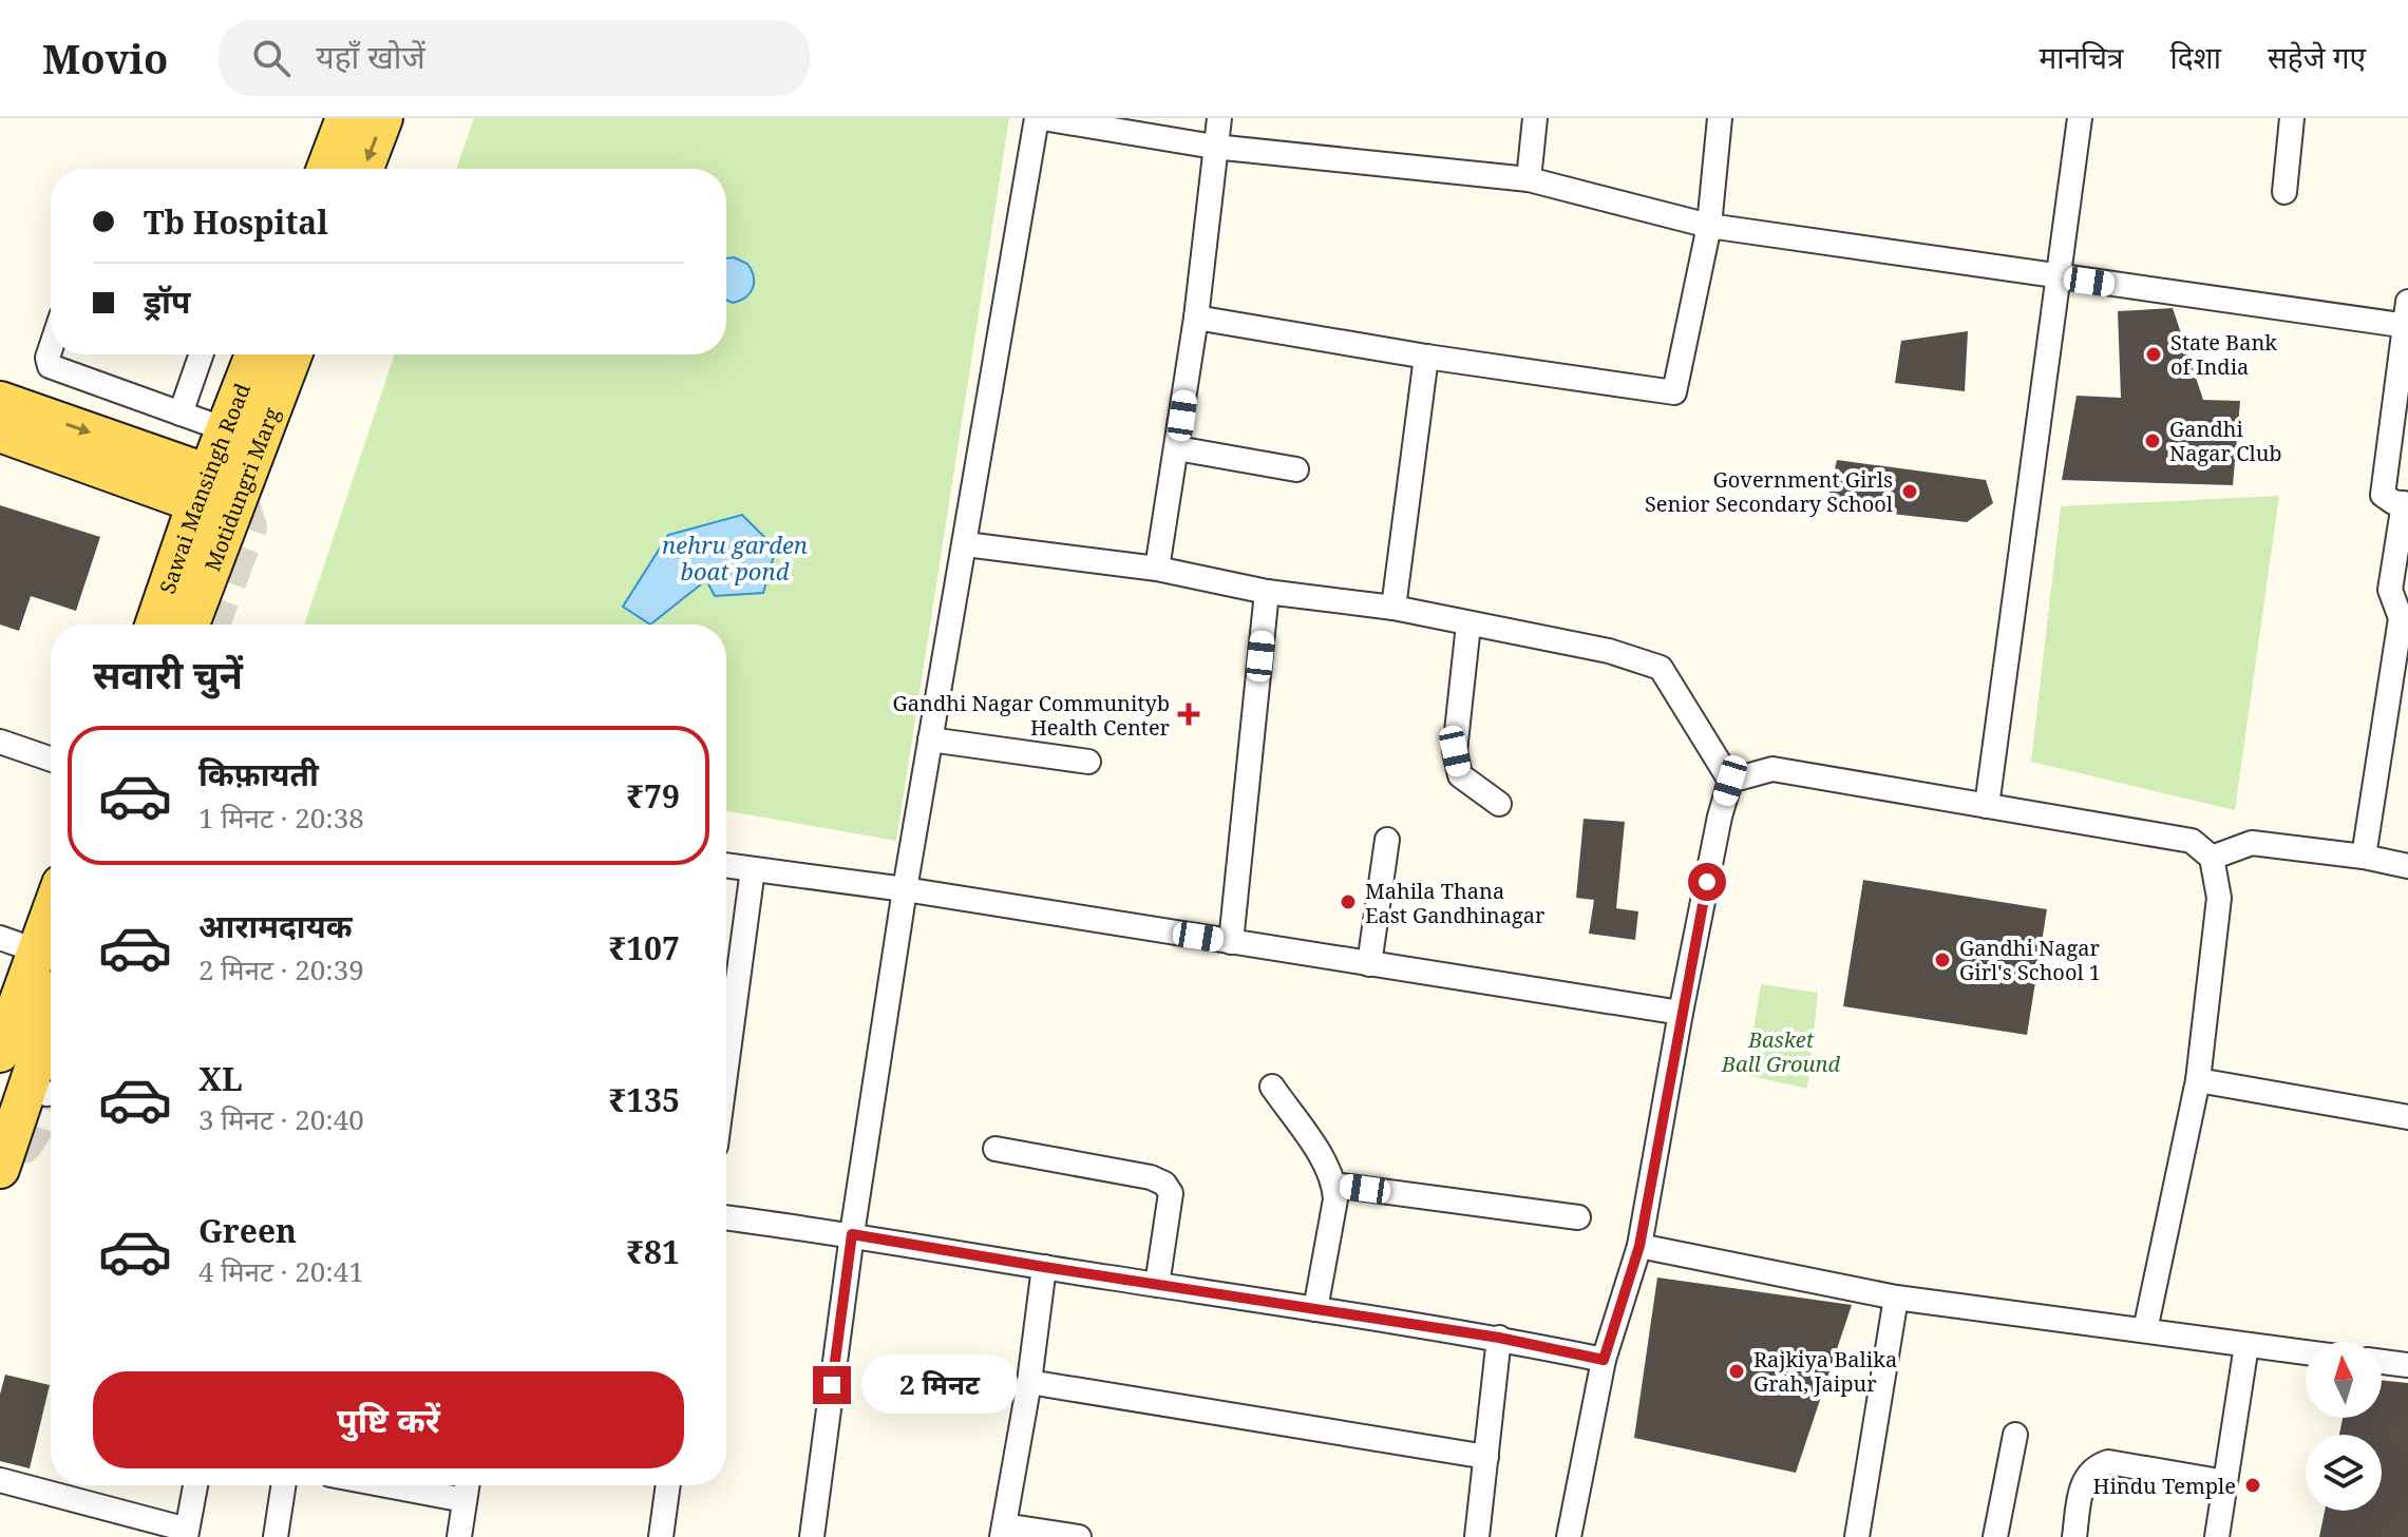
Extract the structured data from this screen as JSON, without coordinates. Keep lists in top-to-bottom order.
{
  "streets": {
    "main road": ["Sawai Mansingh Road", "Motidungri Marg"]
  },
  "water": ["nehru garden boat pond"],
  "parks": ["Basket Ball Ground"],
  "places": {
    "other": [
      "State Bank of India",
      "Gandhi Nagar Club",
      "Government Girls Senior Secondary School",
      "Mahila Thana East Gandhinagar",
      "Gandhi Nagar Girl's School 1",
      "Rajkiya Balika Grah, Jaipur",
      "Hindu Temple"
    ],
    "health": ["Gandhi Nagar Communityb Health Center"]
  },
  "north": "top",
  "page": {
    "header": "Movio",
    "search": "यहाँ खोजें",
    "nav": ["मानचित्र", "दिशा", "सहेजे गए"],
    "banner": ["Tb Hospital", "ड्रॉप"],
    "heading": "सवारी चुनें",
    "list": [
      {
        "name": "किफ़ायती",
        "note": "1 मिनट · 20:38",
        "value": "₹79"
      },
      {
        "name": "आरामदायक",
        "note": "2 मिनट · 20:39",
        "value": "₹107"
      },
      {
        "name": "XL",
        "note": "3 मिनट · 20:40",
        "value": "₹135"
      },
      {
        "name": "Green",
        "note": "4 मिनट · 20:41",
        "value": "₹81"
      }
    ],
    "bubble": "2 मिनट",
    "buttons": "पुष्टि करें"
  }
}
